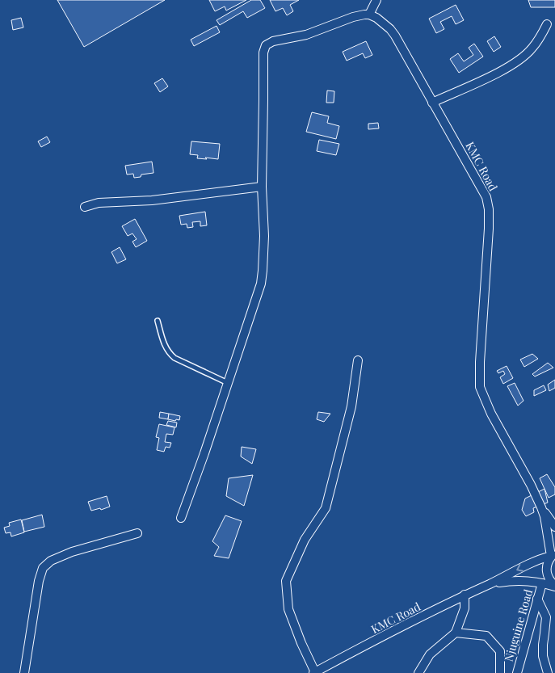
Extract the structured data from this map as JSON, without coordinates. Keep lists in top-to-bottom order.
{
  "streets": {
    "street": ["KMC Road", "Njuguine Road"]
  },
  "crossings": [
    ["KMC Road", "Njuguine Road"]
  ]
}
